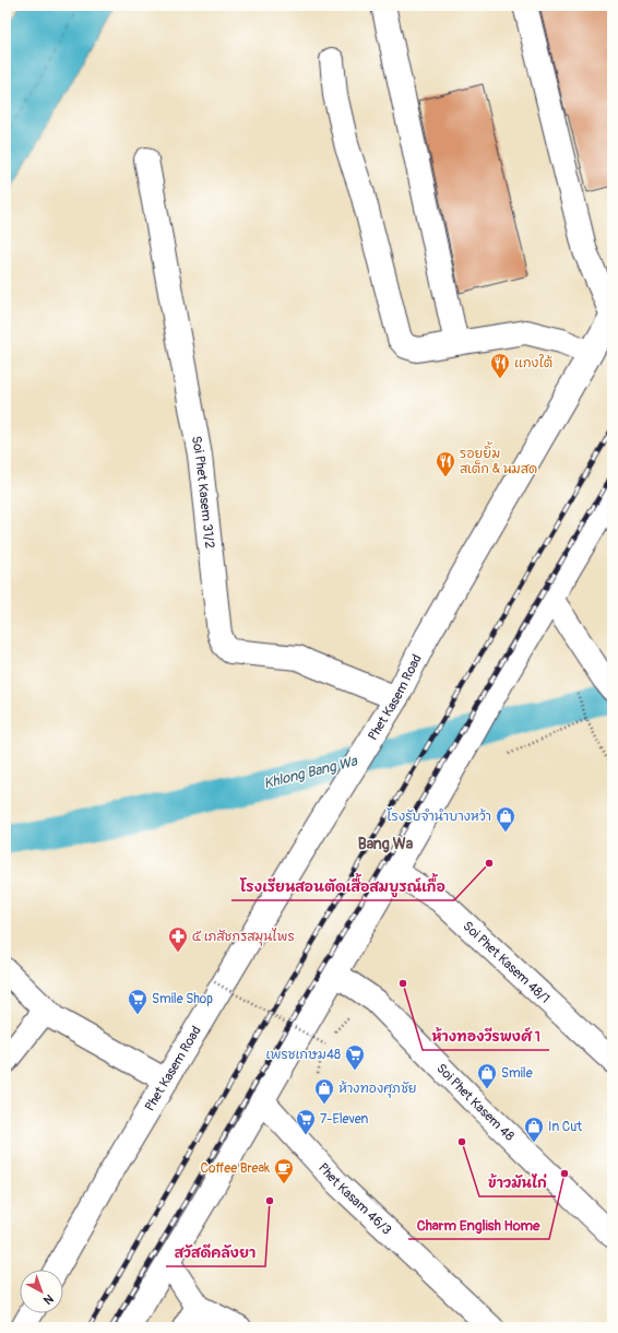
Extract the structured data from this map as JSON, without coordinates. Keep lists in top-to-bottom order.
{
  "streets": {
    "street": [
      "Soi Phet Kasem 31/2",
      "Phet Kasem Road",
      "Soi Phet Kasem 48/1",
      "Soi Phet Kasem 48",
      "Phet Kasam 46/3"
    ]
  },
  "crossings": [
    ["Soi Phet Kasem 31/2", "Phet Kasem Road"]
  ],
  "districts": ["Bang Wa"],
  "water": ["Khlong Bang Wa"],
  "places": {
    "restaurant": ["แกงใต้", "รอยยิ้ม สเต็ก & นมสด"],
    "shop": [
      "โรงรับจำนำบางหว้า",
      "Smile",
      "ห้างทองศุภชัย",
      "In Cut"
    ],
    "other": [
      "โรงเรียนสอนตัดเสื้อสมบูรณ์เกื้อ",
      "ห้างทองวีรพงศ์ 1",
      "ข้าวมันไก่",
      "Charm English Home",
      "สวัสดีคลังยา"
    ],
    "pharmacy": ["๕ เภสัชกรสมุนไพร"],
    "supermarket": ["Smile Shop", "เพรชเกษม48", "7-Eleven"],
    "cafe": ["Coffee Break"]
  },
  "north": "bottom right"
}
